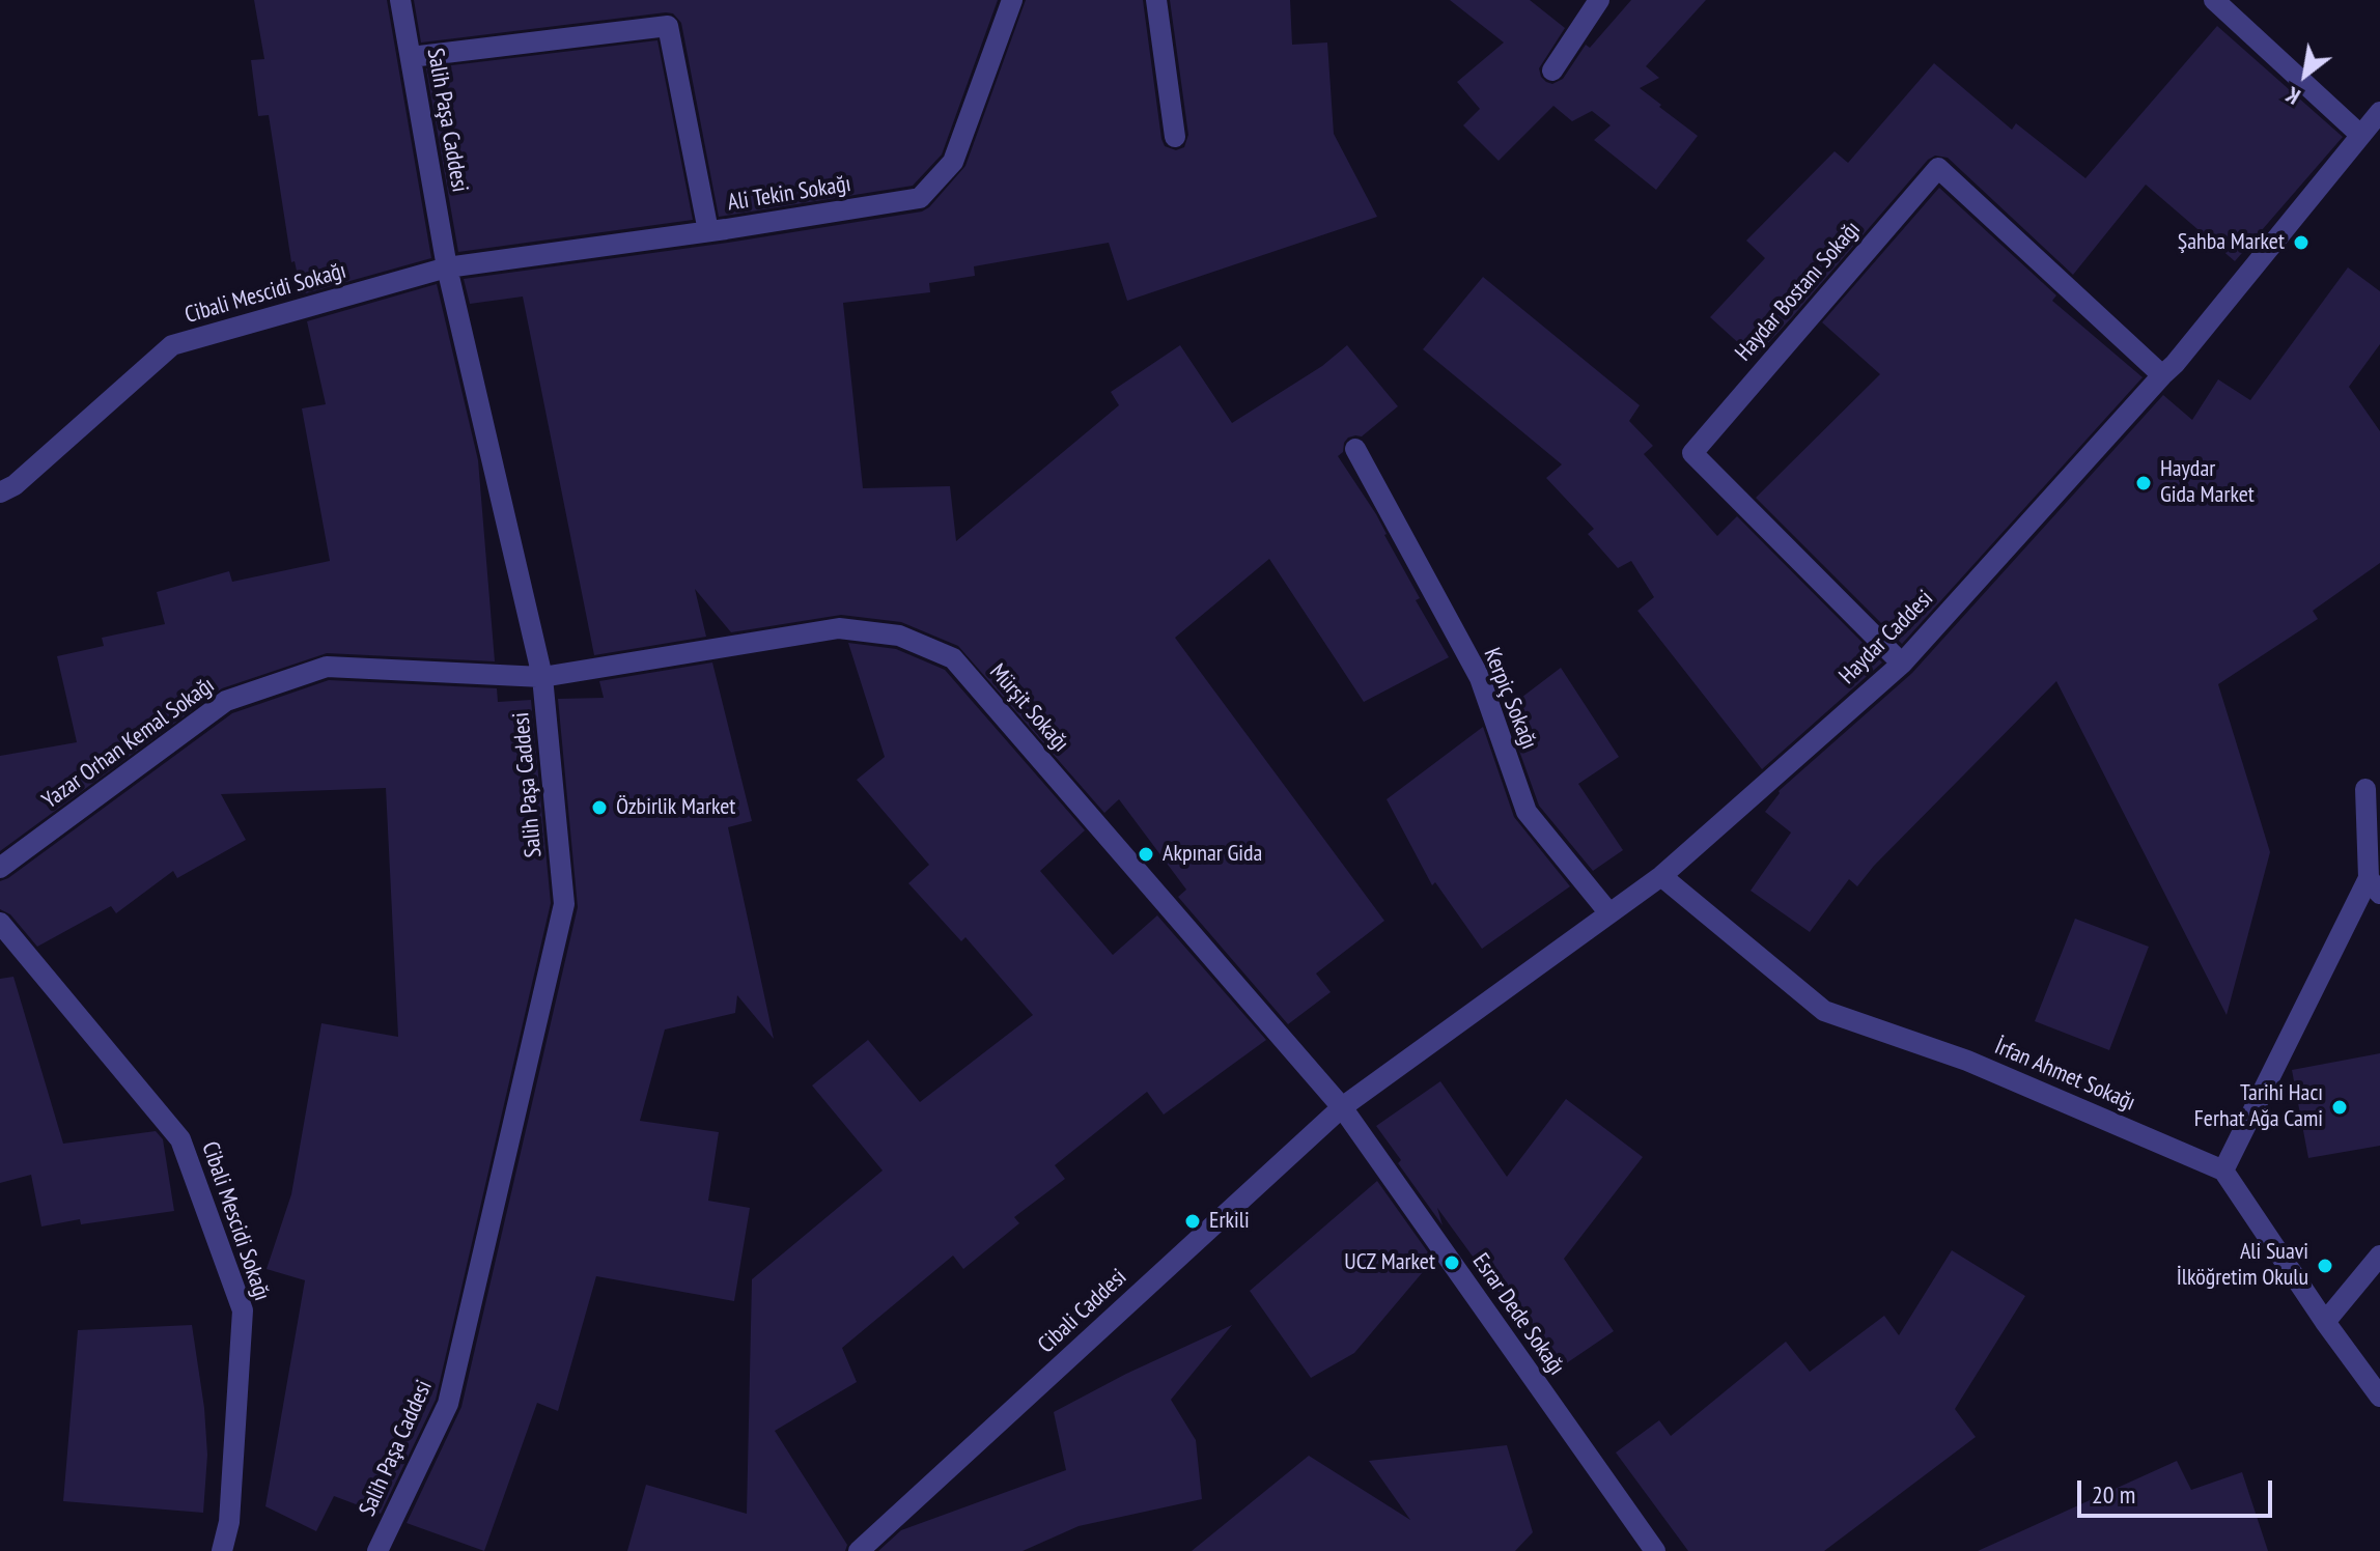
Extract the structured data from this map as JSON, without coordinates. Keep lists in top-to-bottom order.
{
  "streets": {
    "street": [
      "Salih Paşa Caddesi",
      "Ali Tekin Sokağı",
      "Haydar Bostanı Sokağı",
      "Cibali Mescidi Sokağı",
      "Haydar Caddesi",
      "Kerpiç Sokağı",
      "Mürşit Sokağı",
      "Yazar Orhan Kemal Sokağı",
      "İrfan Ahmet Sokağı",
      "Cibali Caddesi",
      "Esrar Dede Sokağı"
    ]
  },
  "crossings": [
    ["Salih Paşa Caddesi", "Ali Tekin Sokağı"],
    ["Salih Paşa Caddesi", "Cibali Mescidi Sokağı"],
    ["Salih Paşa Caddesi", "Mürşit Sokağı"],
    ["Salih Paşa Caddesi", "Yazar Orhan Kemal Sokağı"],
    ["Ali Tekin Sokağı", "Cibali Mescidi Sokağı"],
    ["Haydar Bostanı Sokağı", "Haydar Caddesi"],
    ["Haydar Caddesi", "Kerpiç Sokağı"],
    ["Haydar Caddesi", "Mürşit Sokağı"],
    ["Haydar Caddesi", "İrfan Ahmet Sokağı"],
    ["Haydar Caddesi", "Cibali Caddesi"],
    ["Haydar Caddesi", "Esrar Dede Sokağı"],
    ["Mürşit Sokağı", "Yazar Orhan Kemal Sokağı"],
    ["Mürşit Sokağı", "Cibali Caddesi"],
    ["Mürşit Sokağı", "Esrar Dede Sokağı"],
    ["Cibali Caddesi", "Esrar Dede Sokağı"]
  ],
  "places": [
    "Şahba Market",
    "Haydar Gida Market",
    "Özbirlik Market",
    "Akpınar Gida",
    "Tarihi Hacı Ferhat Ağa Cami",
    "Erkili",
    "UCZ Market",
    "Ali Suavi İlköğretim Okulu"
  ],
  "scale_bar": "20 m",
  "north": "bottom left"
}
